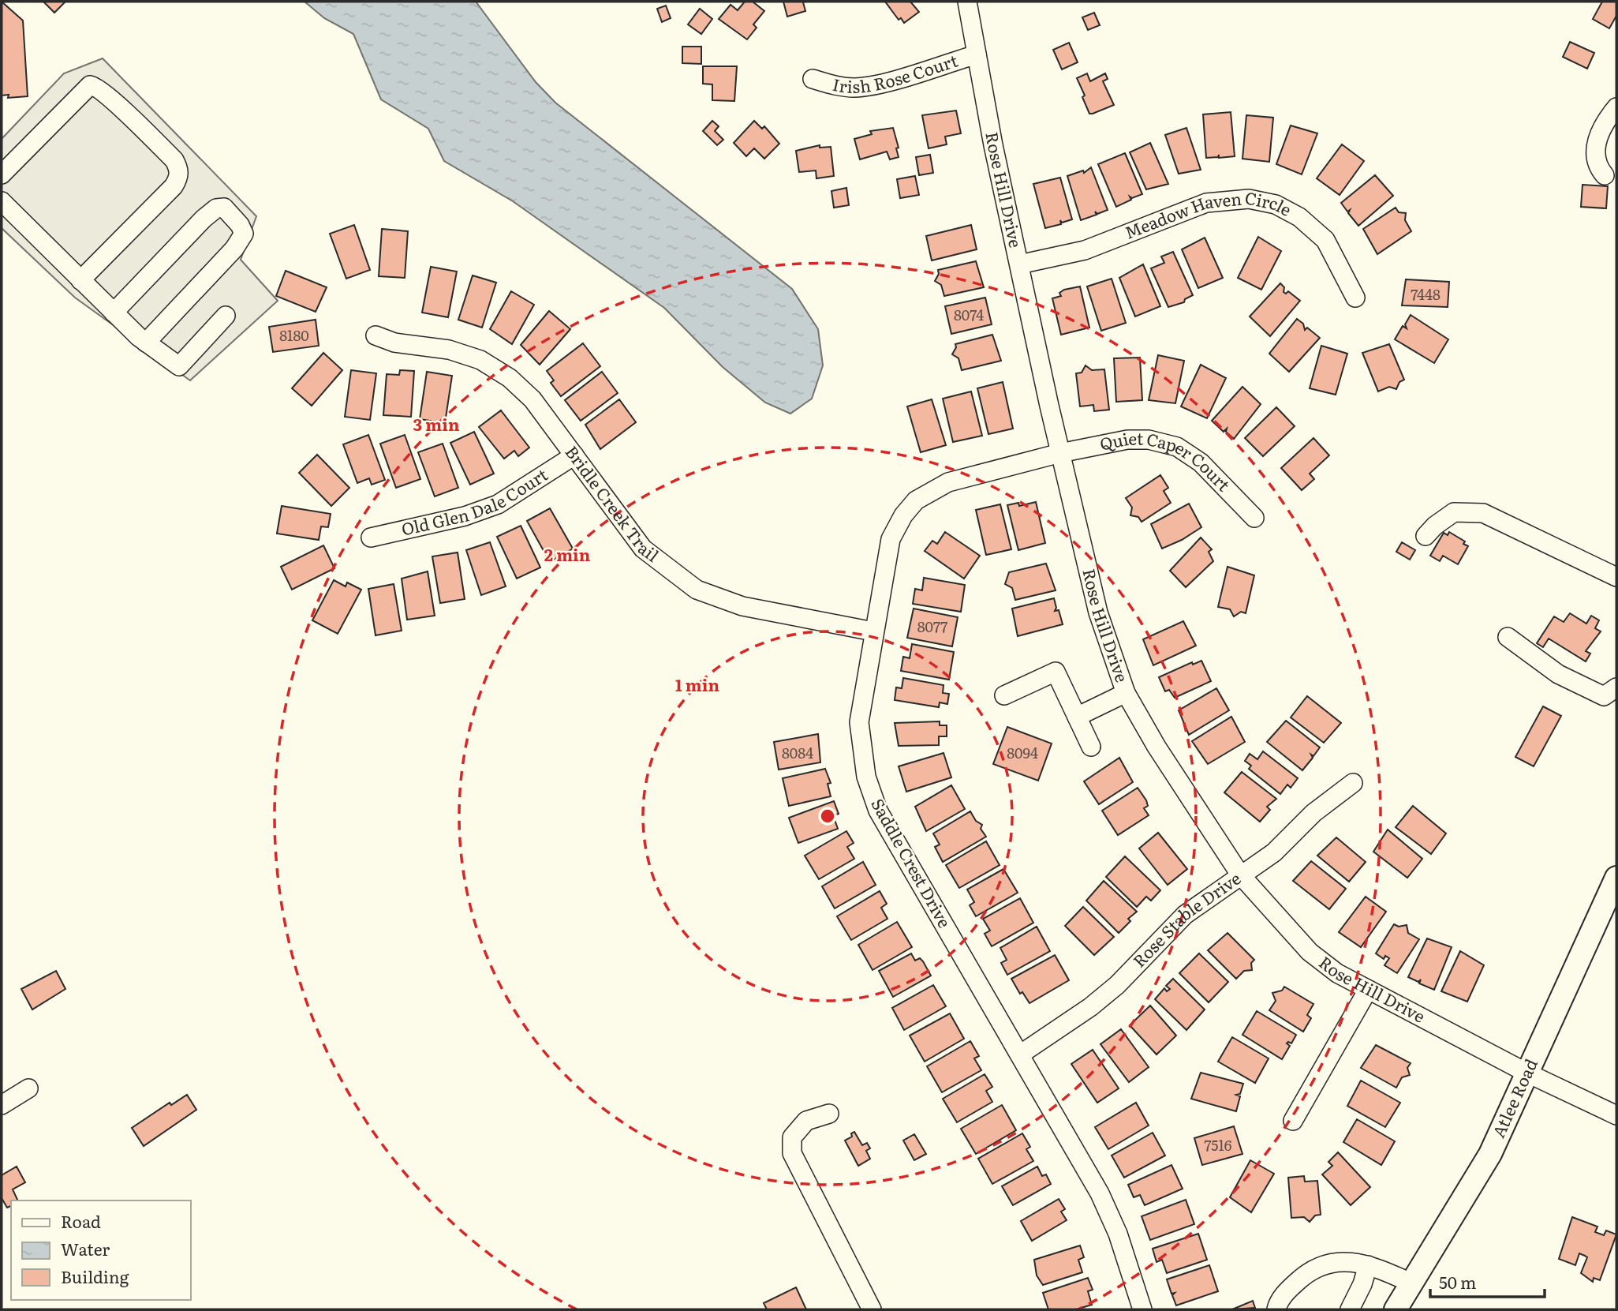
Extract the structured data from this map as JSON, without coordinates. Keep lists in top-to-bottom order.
{
  "streets": {
    "main road": ["Atlee Road"],
    "street": [
      "Irish Rose Court",
      "Rose Hill Drive",
      "Meadow Haven Circle",
      "Quiet Caper Court",
      "Old Glen Dale Court",
      "Bridle Creek Trail",
      "Saddle Crest Drive",
      "Rose Stable Drive"
    ]
  },
  "crossings": [
    ["Irish Rose Court", "Rose Hill Drive"],
    ["Rose Hill Drive", "Meadow Haven Circle"],
    ["Rose Hill Drive", "Quiet Caper Court"],
    ["Rose Hill Drive", "Saddle Crest Drive"],
    ["Rose Hill Drive", "Rose Stable Drive"],
    ["Rose Hill Drive", "Atlee Road"],
    ["Quiet Caper Court", "Saddle Crest Drive"],
    ["Old Glen Dale Court", "Bridle Creek Trail"],
    ["Bridle Creek Trail", "Saddle Crest Drive"],
    ["Saddle Crest Drive", "Rose Stable Drive"]
  ],
  "house_numbers": [
    "7448",
    "8074",
    "8180",
    "8077",
    "8084",
    "8094",
    "7516"
  ],
  "legend": ["Road", "Water", "Building"],
  "scale_bar": "50 m",
  "rings": ["3 min", "2 min", "1 min"]
}
